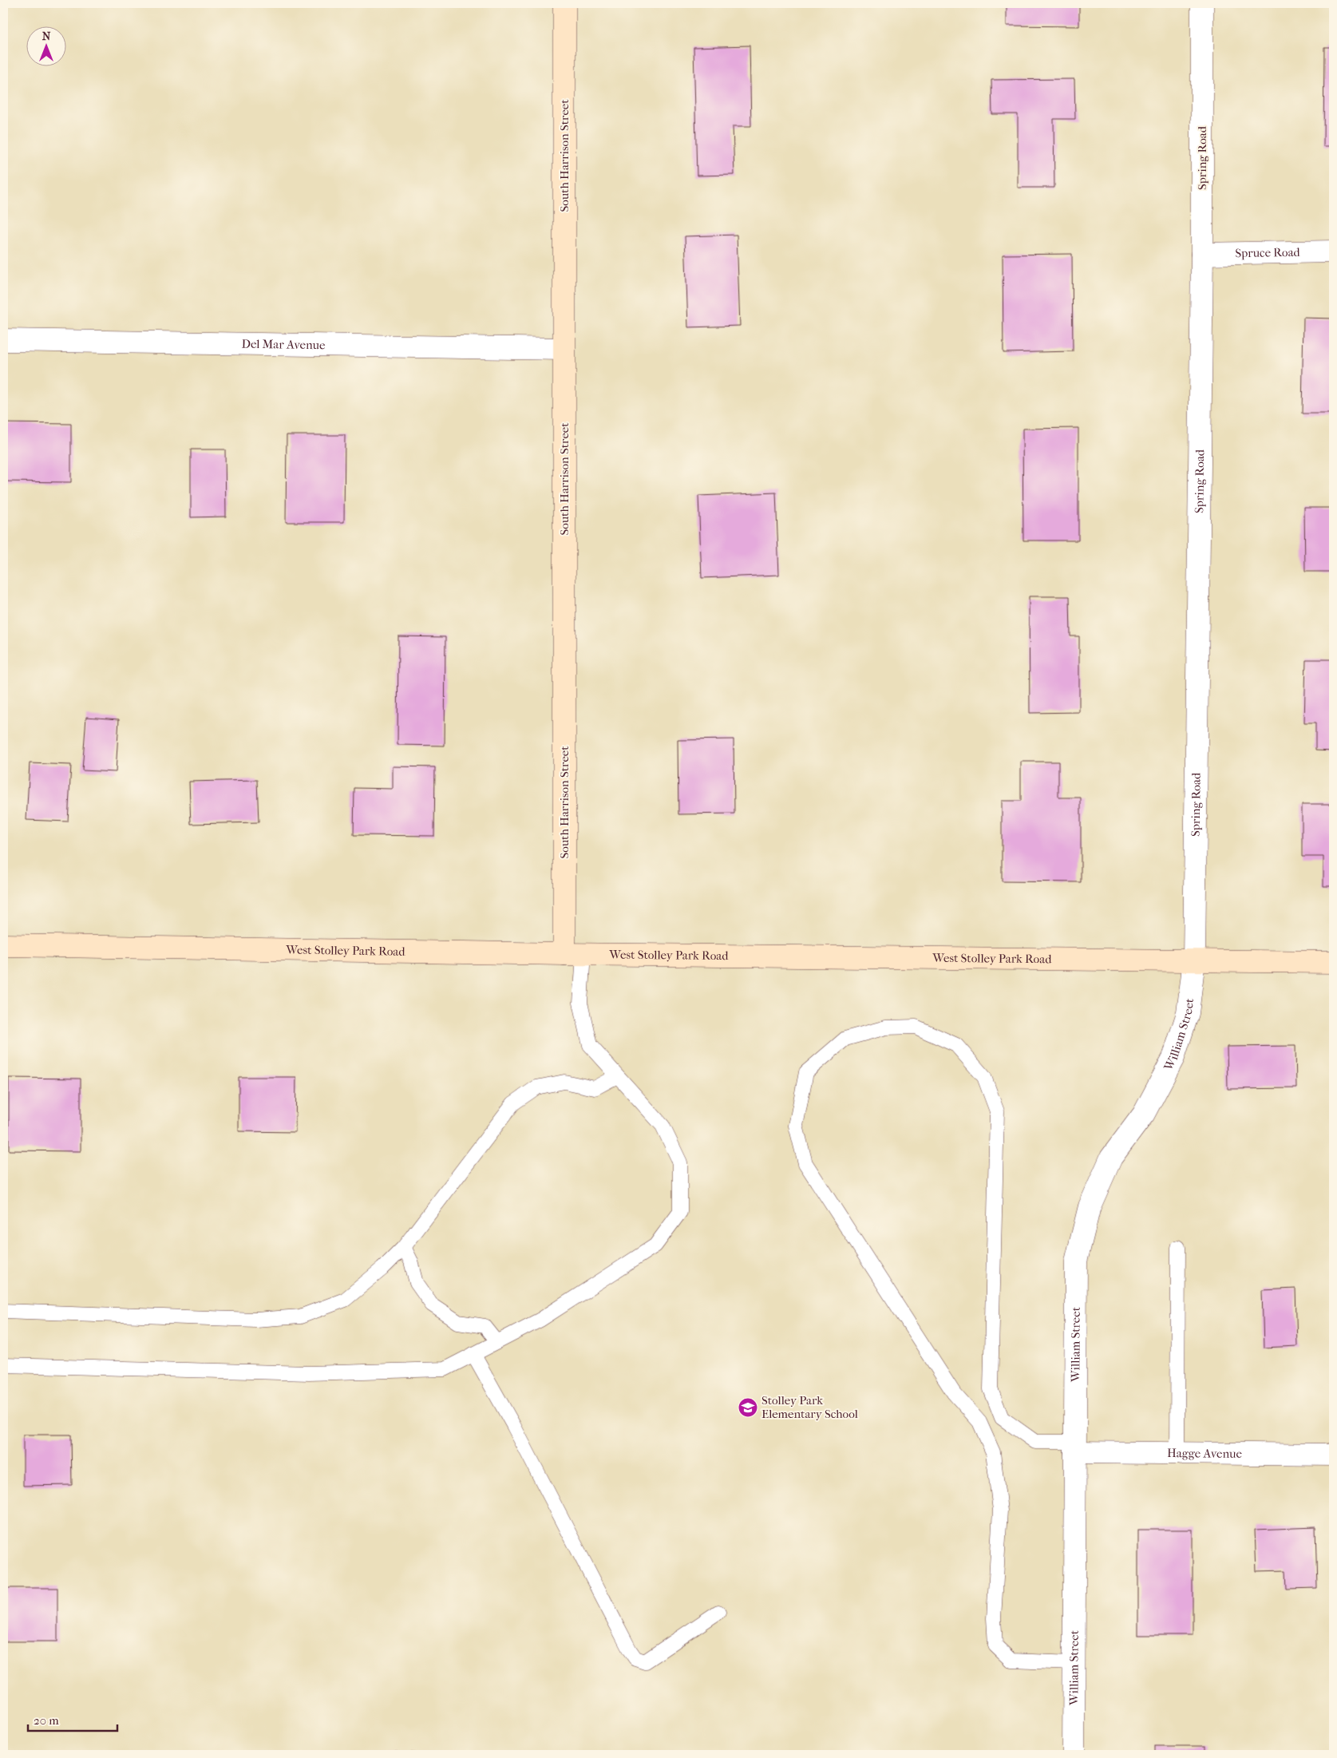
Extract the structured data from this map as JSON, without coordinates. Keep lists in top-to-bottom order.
{
  "streets": {
    "main road": ["South Harrison Street", "West Stolley Park Road"],
    "street": [
      "Spring Road",
      "Spruce Road",
      "Del Mar Avenue",
      "William Street",
      "Hagge Avenue"
    ]
  },
  "crossings": [
    ["South Harrison Street", "Del Mar Avenue"],
    ["South Harrison Street", "West Stolley Park Road"],
    ["Spring Road", "Spruce Road"],
    ["Spring Road", "West Stolley Park Road"],
    ["Spring Road", "William Street"],
    ["West Stolley Park Road", "William Street"],
    ["William Street", "Hagge Avenue"]
  ],
  "places": {
    "school or university": ["Stolley Park Elementary School"]
  },
  "scale_bar": "20 m",
  "north": "top"
}
